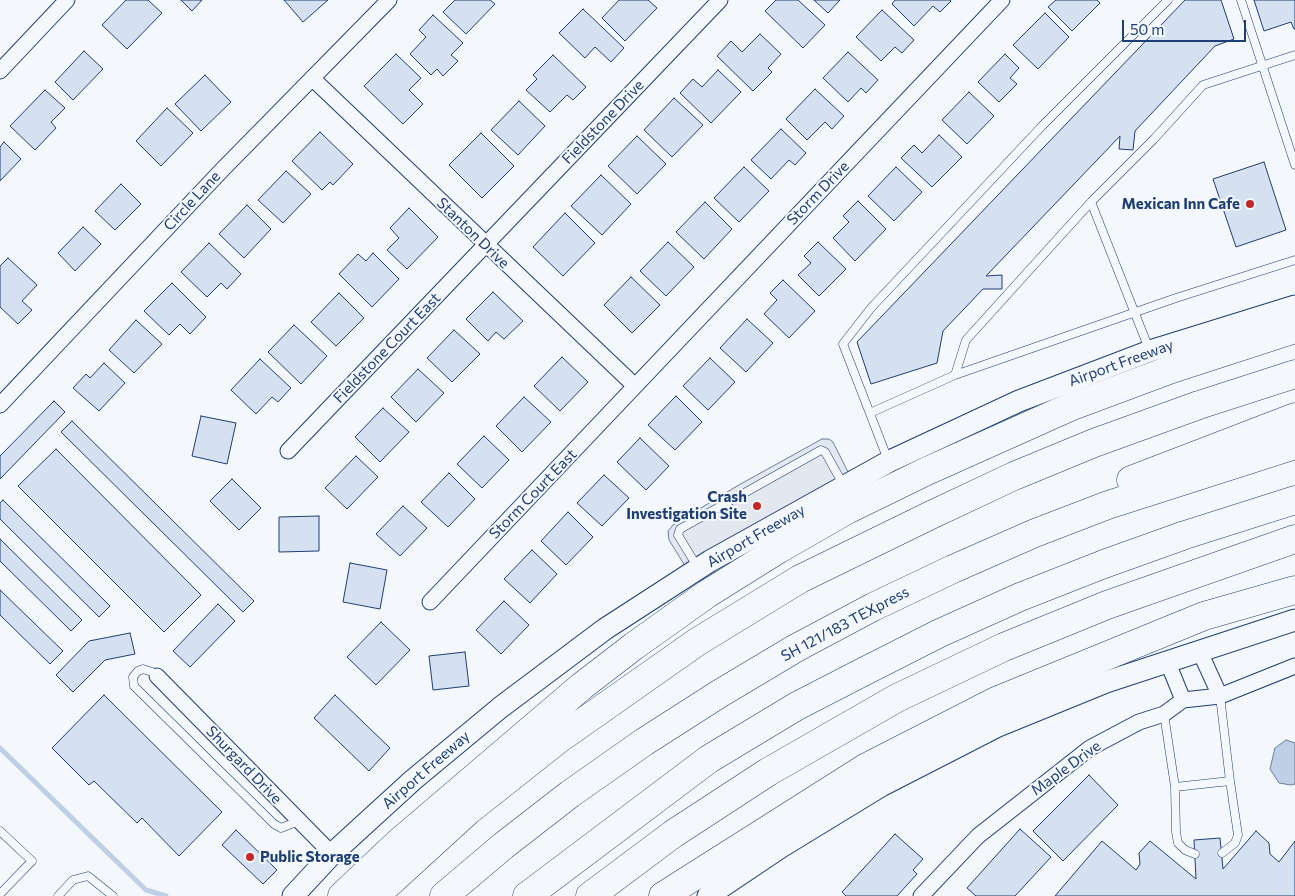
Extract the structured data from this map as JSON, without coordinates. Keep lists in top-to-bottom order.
{
  "streets": {
    "highway": ["SH 121/183 TEXpress"],
    "main road": ["Airport Freeway"],
    "street": [
      "Fieldstone Drive",
      "Storm Drive",
      "Circle Lane",
      "Stanton Drive",
      "Fieldstone Court East",
      "Storm Court East",
      "Shurgard Drive",
      "Maple Drive"
    ]
  },
  "crossings": [
    ["Fieldstone Drive", "Stanton Drive"],
    ["Fieldstone Drive", "Fieldstone Court East"],
    ["Storm Drive", "Stanton Drive"],
    ["Storm Drive", "Storm Court East"],
    ["Circle Lane", "Stanton Drive"],
    ["Stanton Drive", "Fieldstone Court East"],
    ["Stanton Drive", "Storm Court East"],
    ["Airport Freeway", "Shurgard Drive"]
  ],
  "places": ["Mexican Inn Cafe", "Crash Investigation Site", "Public Storage"],
  "scale_bar": "50 m"
}
